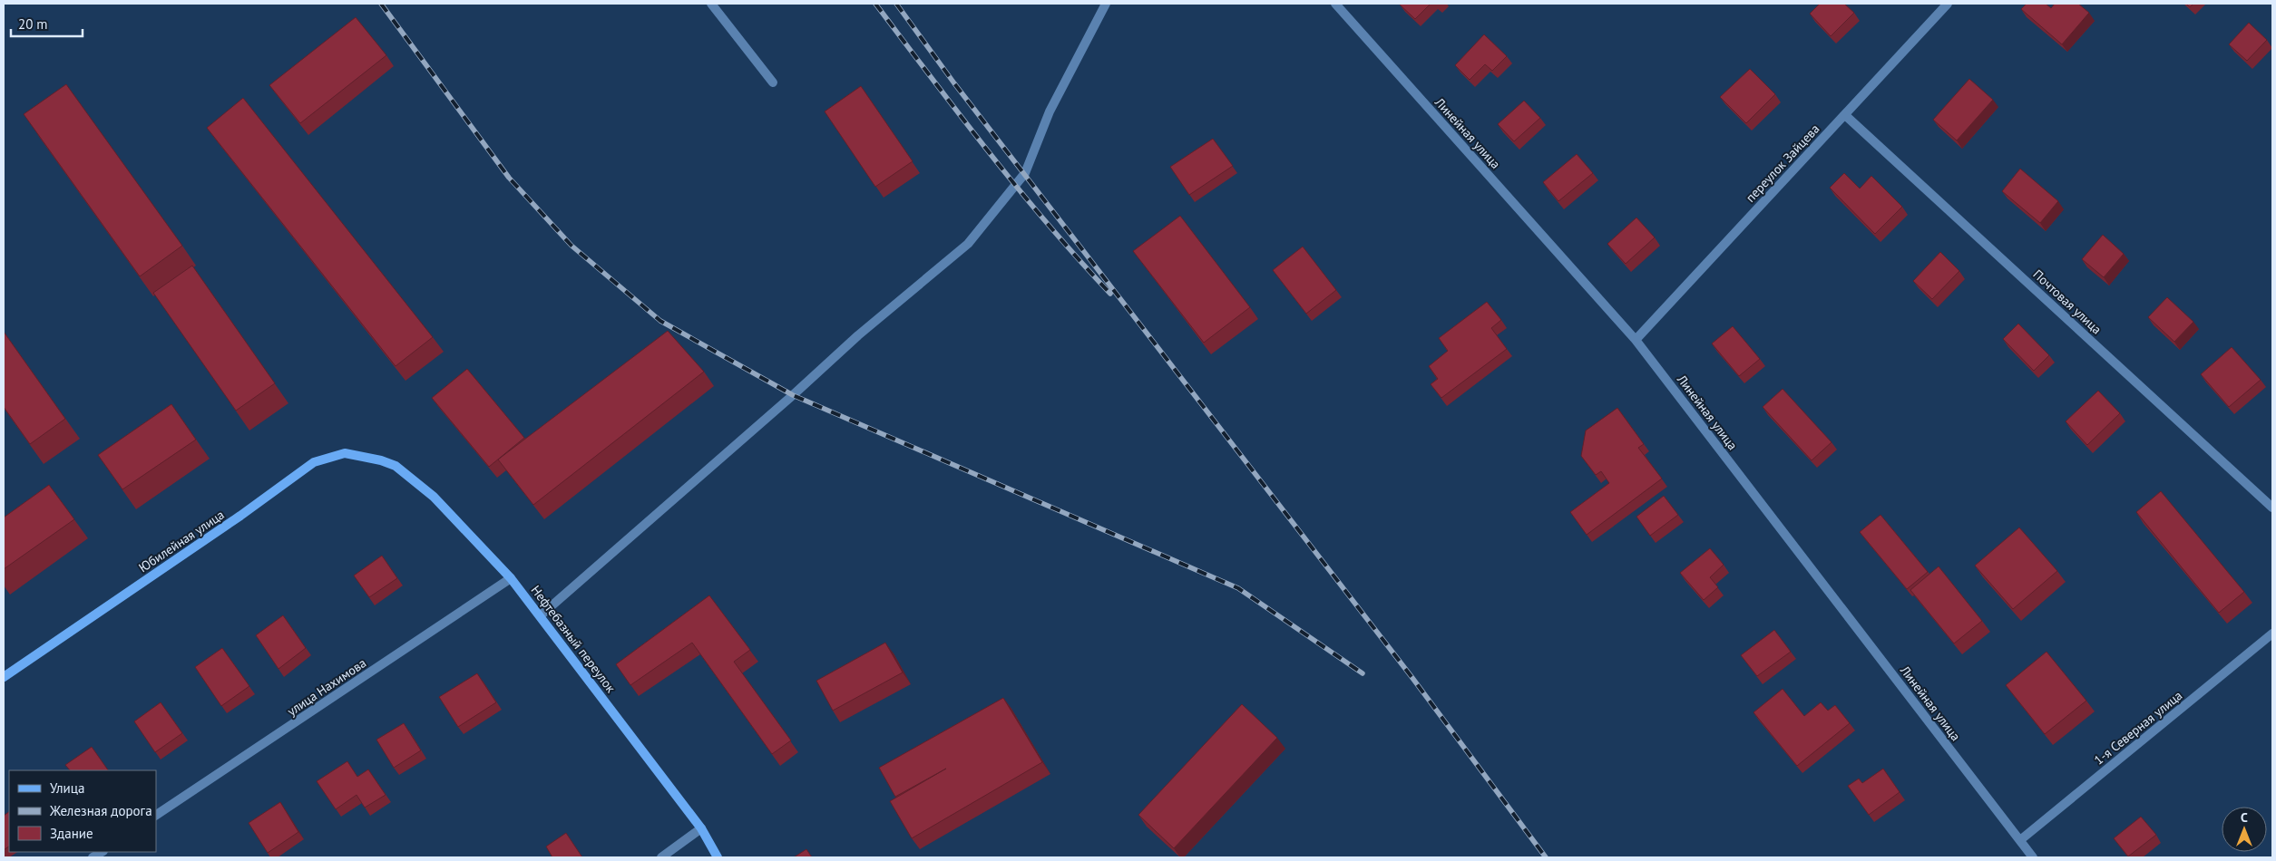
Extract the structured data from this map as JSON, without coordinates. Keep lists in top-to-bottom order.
{
  "streets": {
    "main road": ["Юбилейная улица", "Нефтебазный переулок"],
    "street": [
      "Линейная улица",
      "переулок Зайцева",
      "Почтовая улица",
      "улица Нахимова",
      "1-я Северная улица"
    ]
  },
  "crossings": [
    ["Линейная улица", "переулок Зайцева"],
    ["Линейная улица", "1-я Северная улица"],
    ["переулок Зайцева", "Почтовая улица"],
    ["Юбилейная улица", "Нефтебазный переулок"],
    ["Нефтебазный переулок", "улица Нахимова"]
  ],
  "legend": ["Улица", "Железная дорога", "Здание"],
  "scale_bar": "20 m",
  "north": "top"
}
